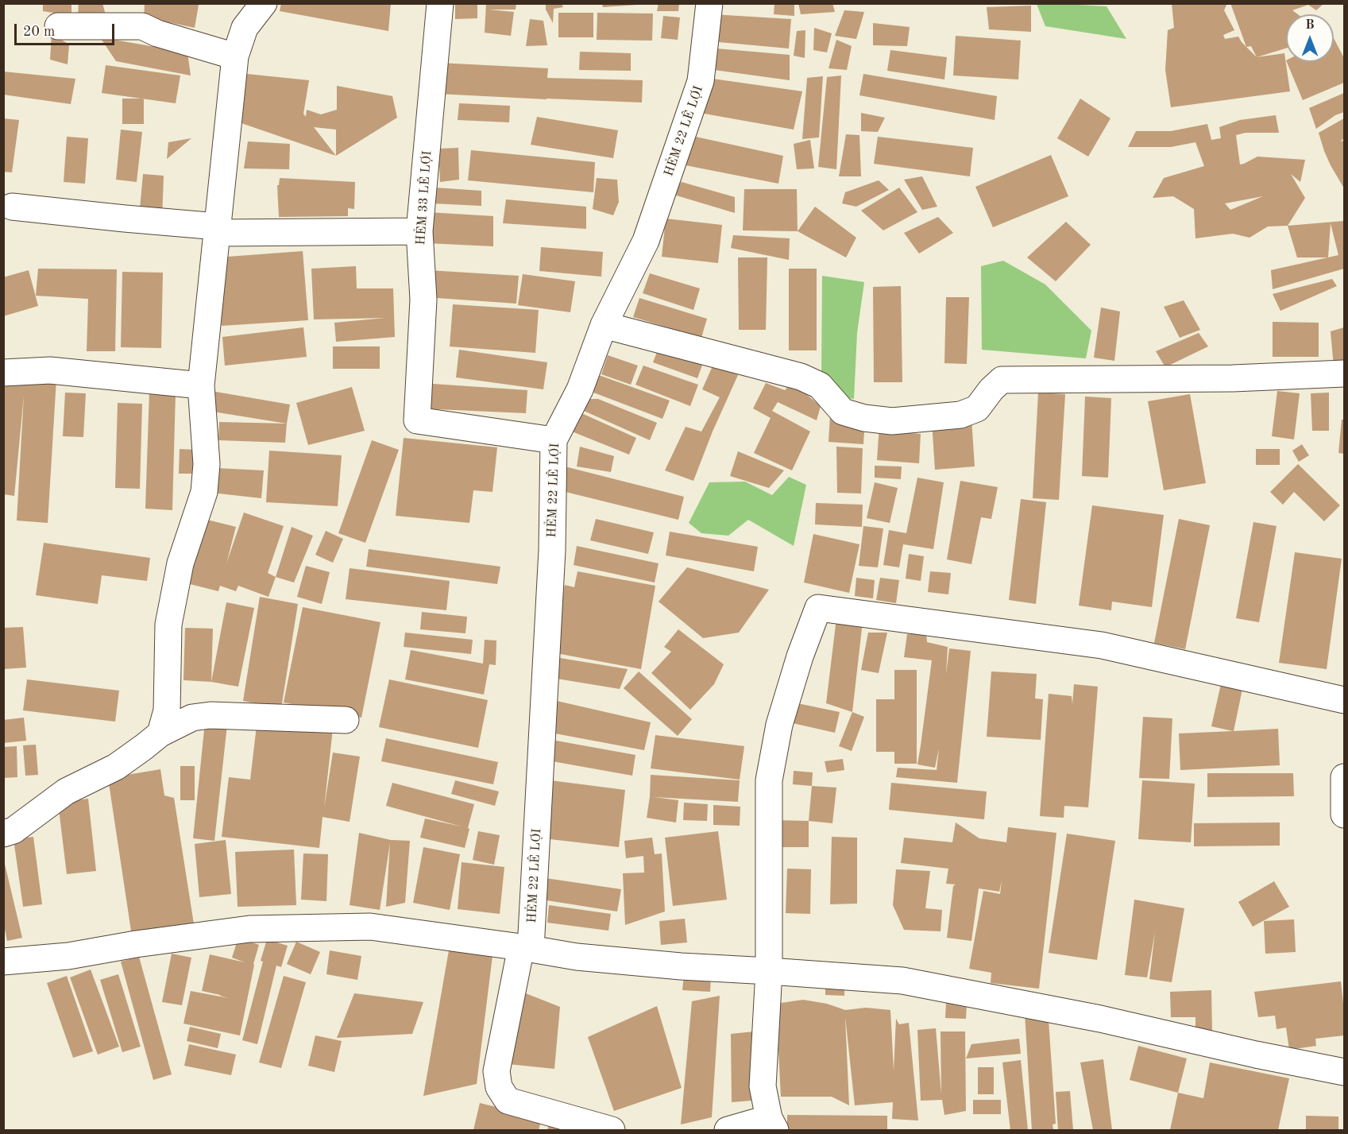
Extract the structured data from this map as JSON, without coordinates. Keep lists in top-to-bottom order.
{
  "streets": {
    "street": ["HẺM 22 LÊ LỢI", "HẺM 33 LÊ LỢI"]
  },
  "crossings": [
    ["HẺM 22 LÊ LỢI", "HẺM 33 LÊ LỢI"]
  ],
  "scale_bar": "20 m",
  "north": "top"
}
